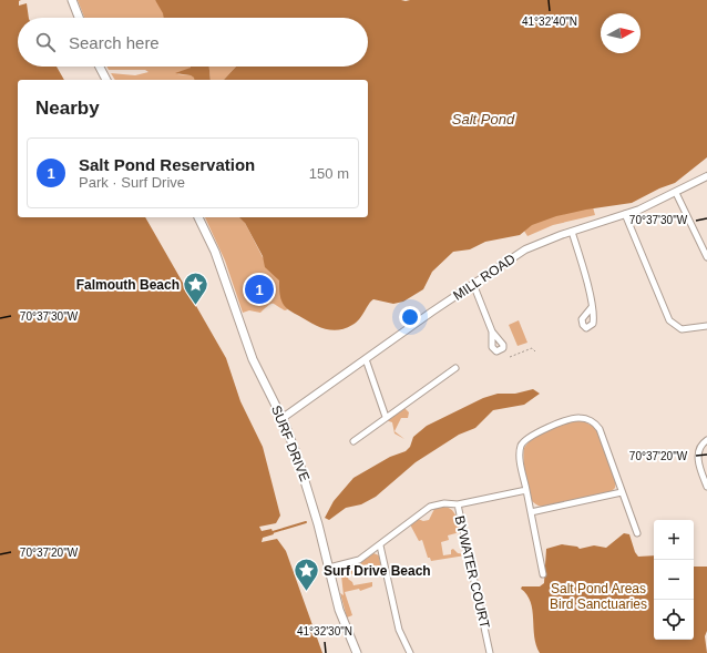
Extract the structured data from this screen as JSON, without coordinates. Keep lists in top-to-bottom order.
{
  "streets": {
    "main road": ["SURF DRIVE"],
    "street": ["MILL ROAD", "BYWATER COURT"]
  },
  "crossings": [
    ["MILL ROAD", "SURF DRIVE"],
    ["SURF DRIVE", "BYWATER COURT"]
  ],
  "water": ["Salt Pond"],
  "parks": ["Salt Pond Areas Bird Sanctuaries"],
  "places": {
    "place": ["Falmouth Beach", "Surf Drive Beach"]
  },
  "north": "right",
  "page": {
    "search": "Search here",
    "heading": "Nearby",
    "list": [
      {
        "mark": "1",
        "name": "Salt Pond Reservation",
        "note": "Park · Surf Drive",
        "value": "150 m"
      }
    ],
    "pins": "1",
    "map_buttons": ["+", "−"]
  },
  "coordinates": [
    "41°32'40\"N",
    "70°37'30\"W",
    "70°37'20\"W",
    "41°32'30\"N"
  ]
}
